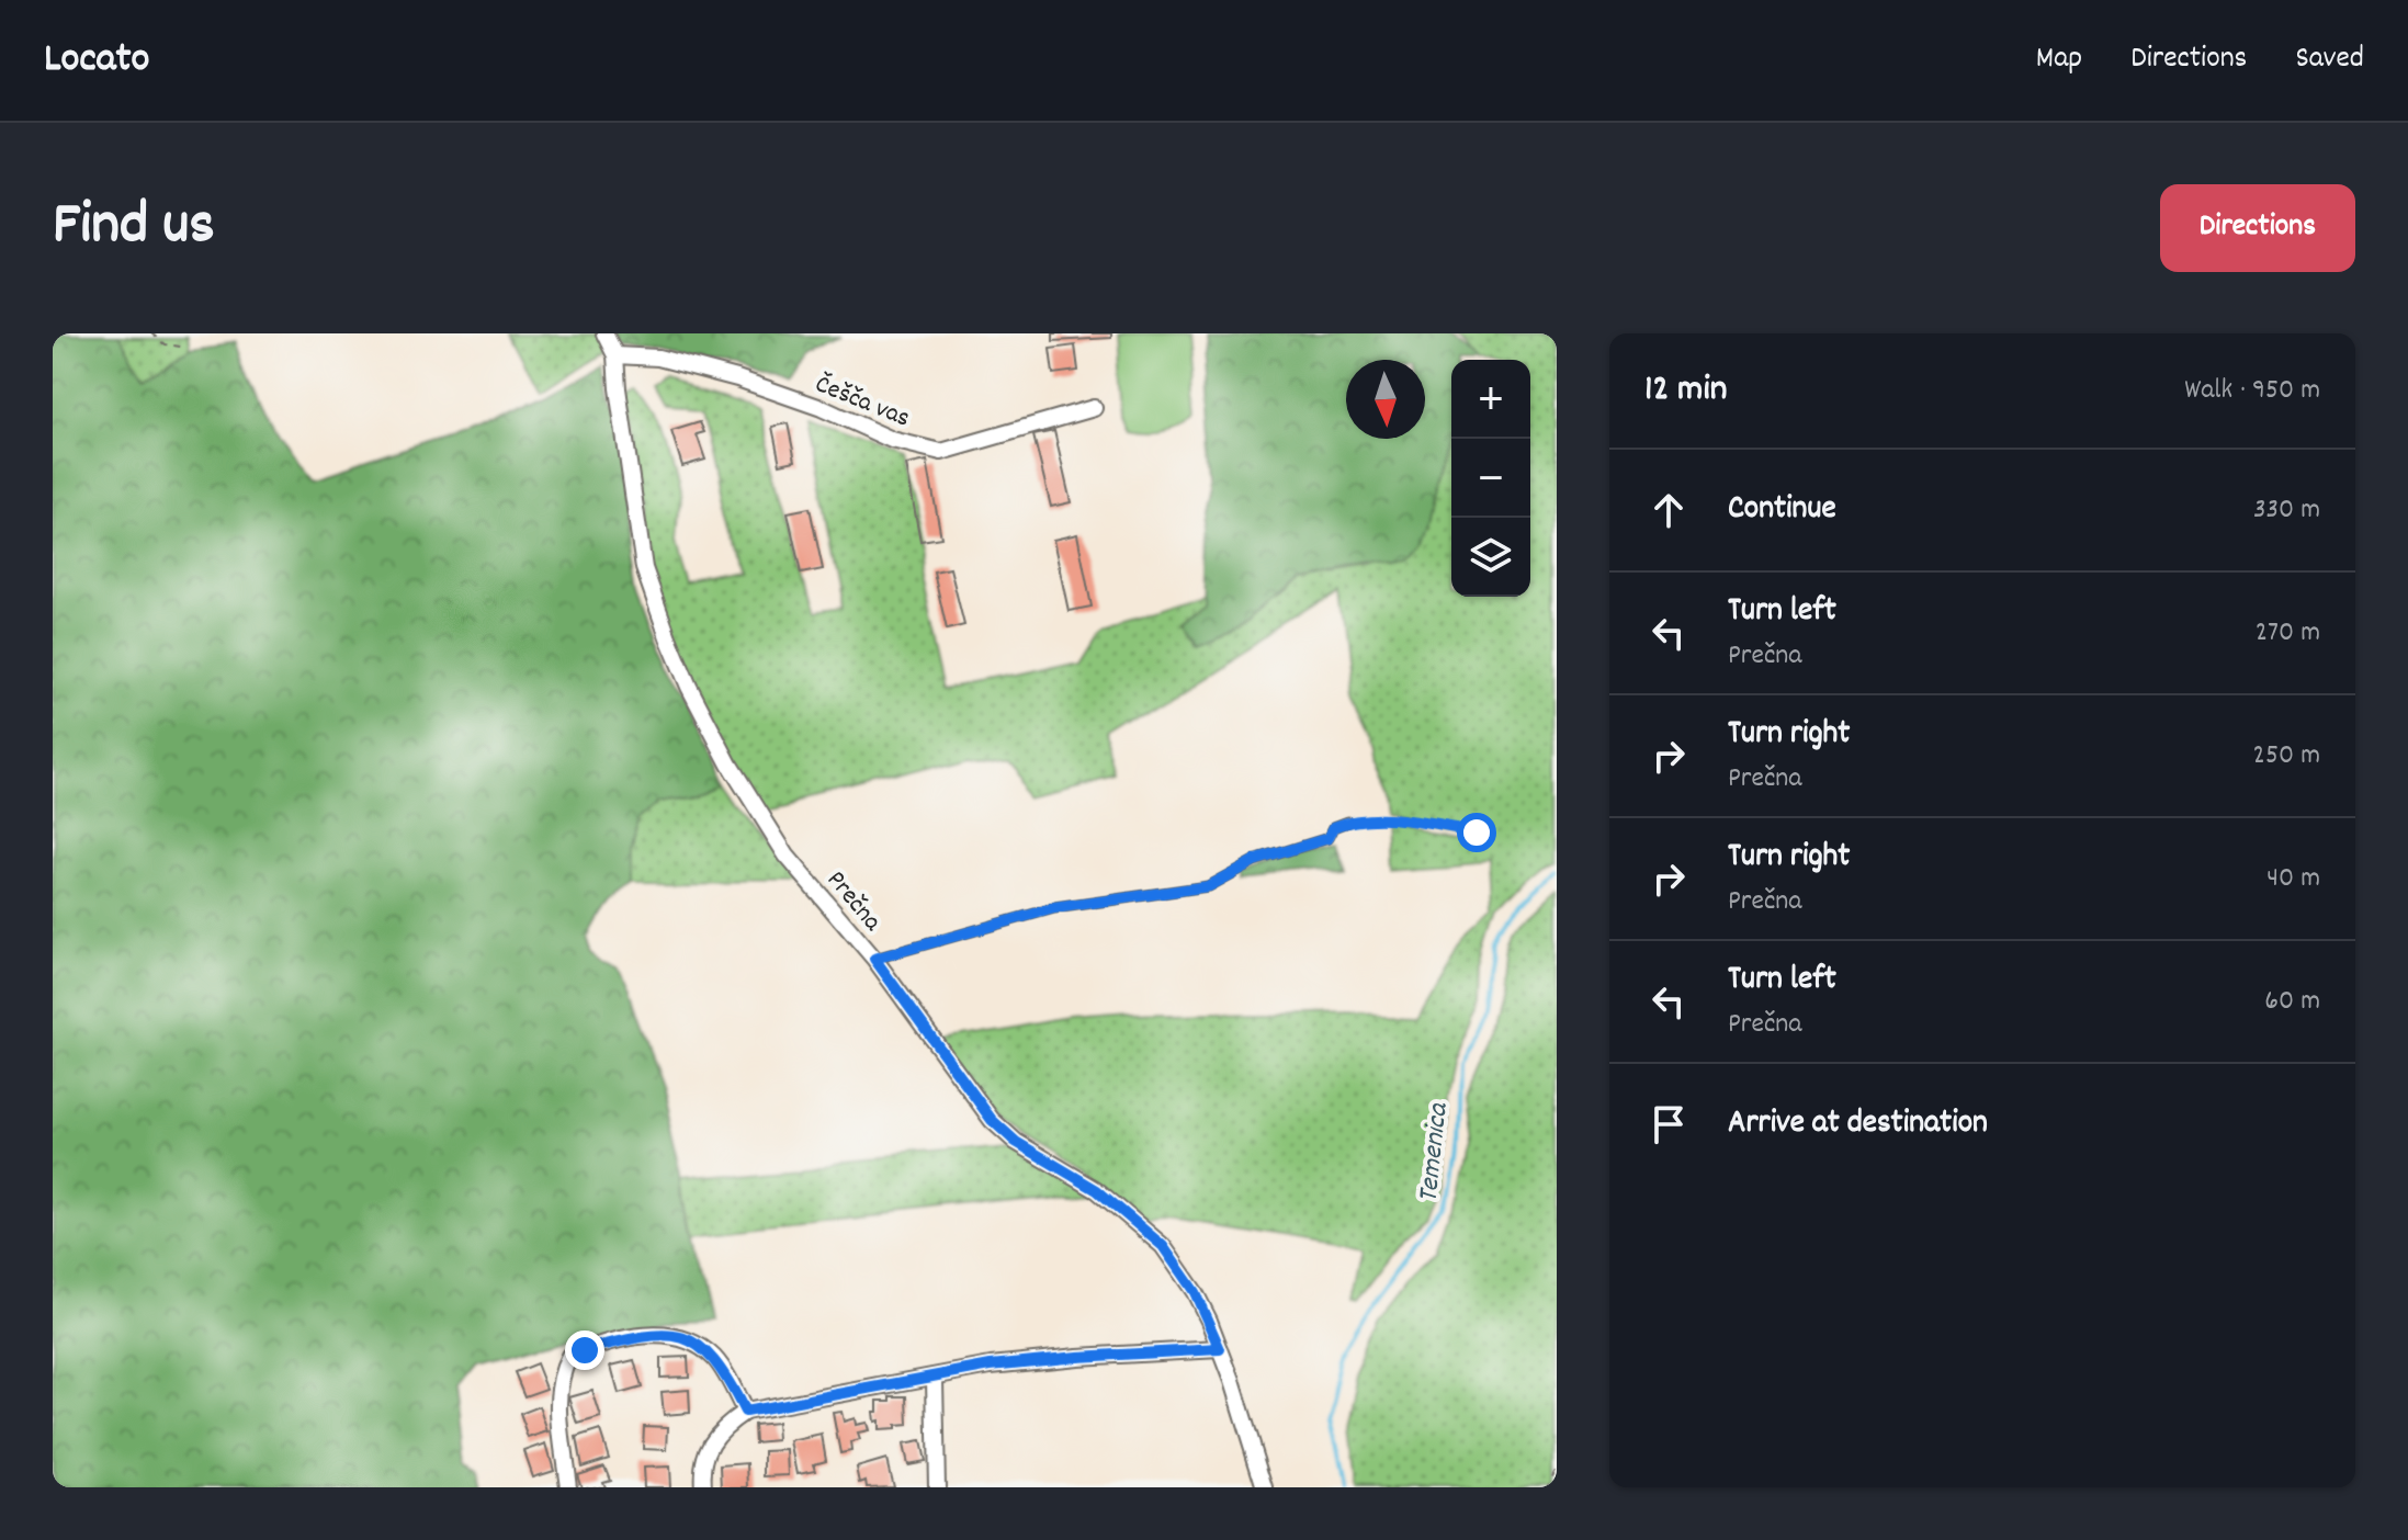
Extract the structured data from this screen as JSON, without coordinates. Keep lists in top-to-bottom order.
{
  "streets": {
    "street": ["Češča vas", "Prečna"]
  },
  "crossings": [
    ["Češča vas", "Prečna"]
  ],
  "water": ["Temenica"],
  "north": "bottom",
  "page": {
    "header": "Locato",
    "nav": ["Map", "Directions", "Saved"],
    "title": "Find us",
    "buttons": "Directions",
    "heading": ["12 min", "Walk · 950 m"],
    "map_buttons": ["+", "−"],
    "list": [
      ["Continue", "330 m"],
      ["Turn left", "Prečna", "270 m"],
      ["Turn right", "Prečna", "250 m"],
      ["Turn right", "Prečna", "40 m"],
      ["Turn left", "Prečna", "60 m"],
      "Arrive at destination"
    ]
  }
}
